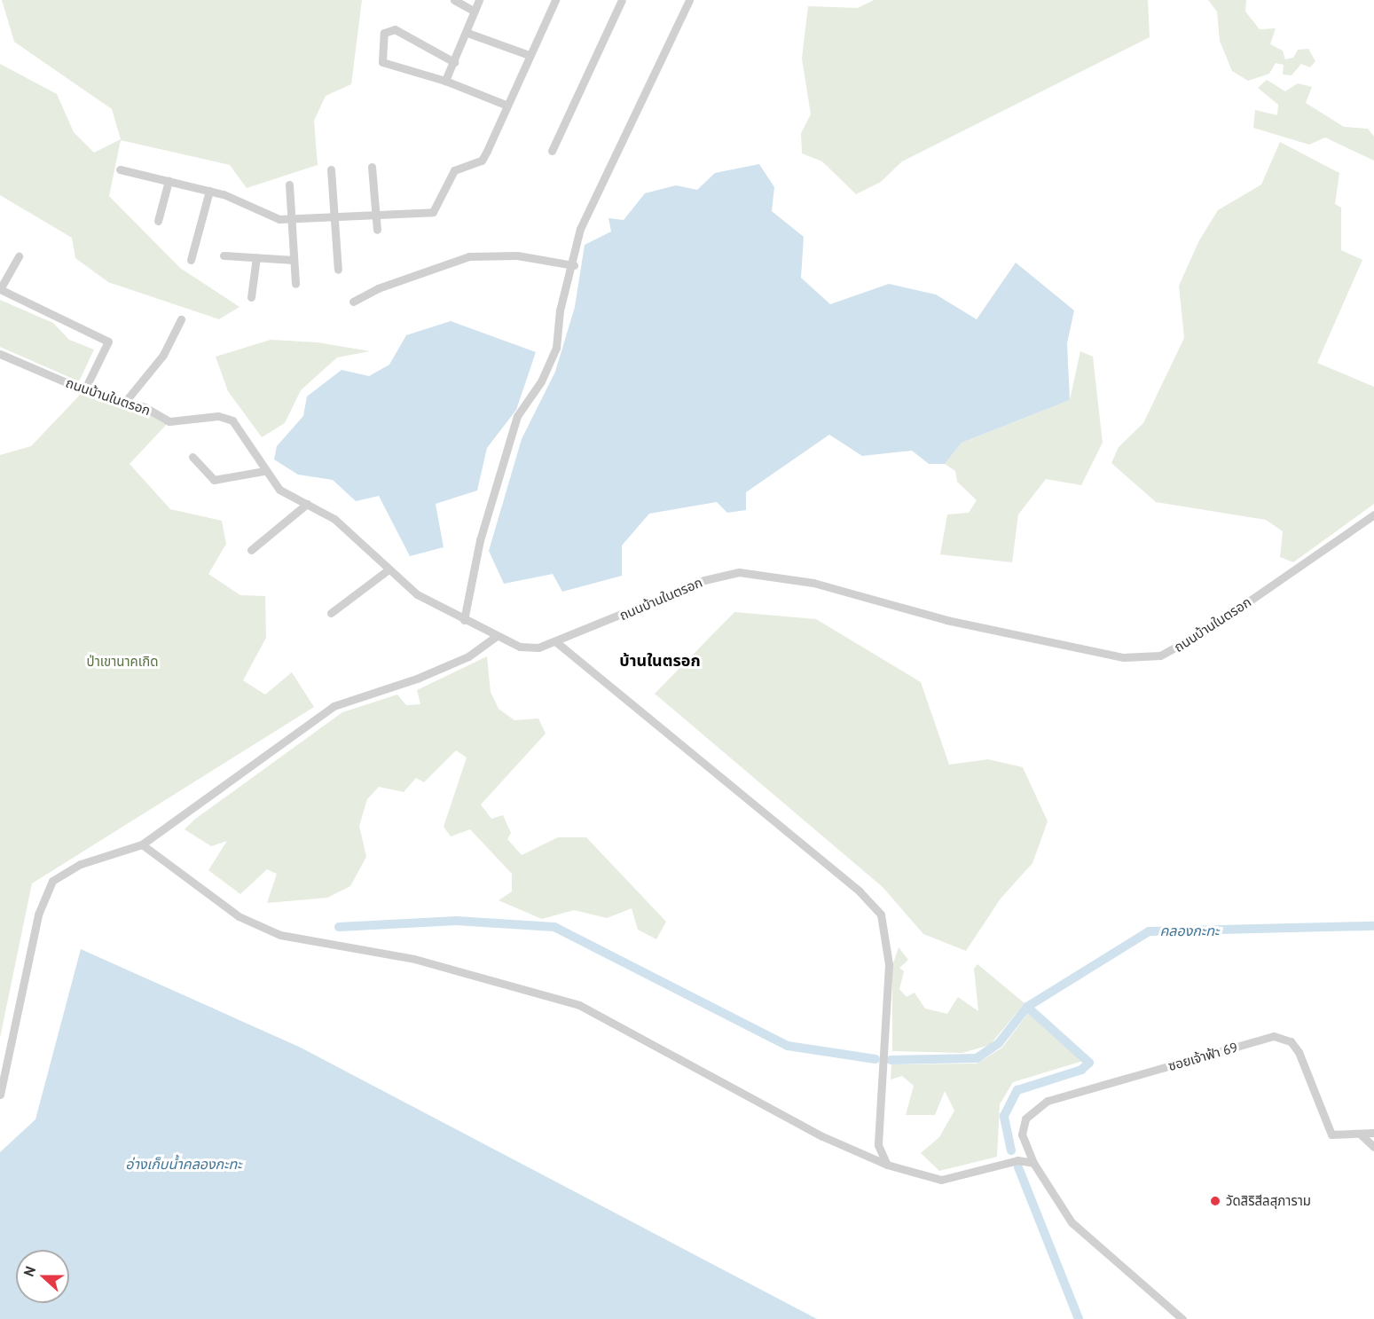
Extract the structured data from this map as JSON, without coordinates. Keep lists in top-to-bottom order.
{
  "streets": {
    "street": ["ถนนบ้านในตรอก", "ซอยเจ้าฟ้า 69"]
  },
  "districts": ["บ้านในตรอก"],
  "water": ["คลองกะทะ", "อ่างเก็บน้ำคลองกะทะ"],
  "parks": ["ป่าเขานาคเกิด"],
  "places": ["วัดสิริสีลสุภาราม"],
  "north": "left"
}
